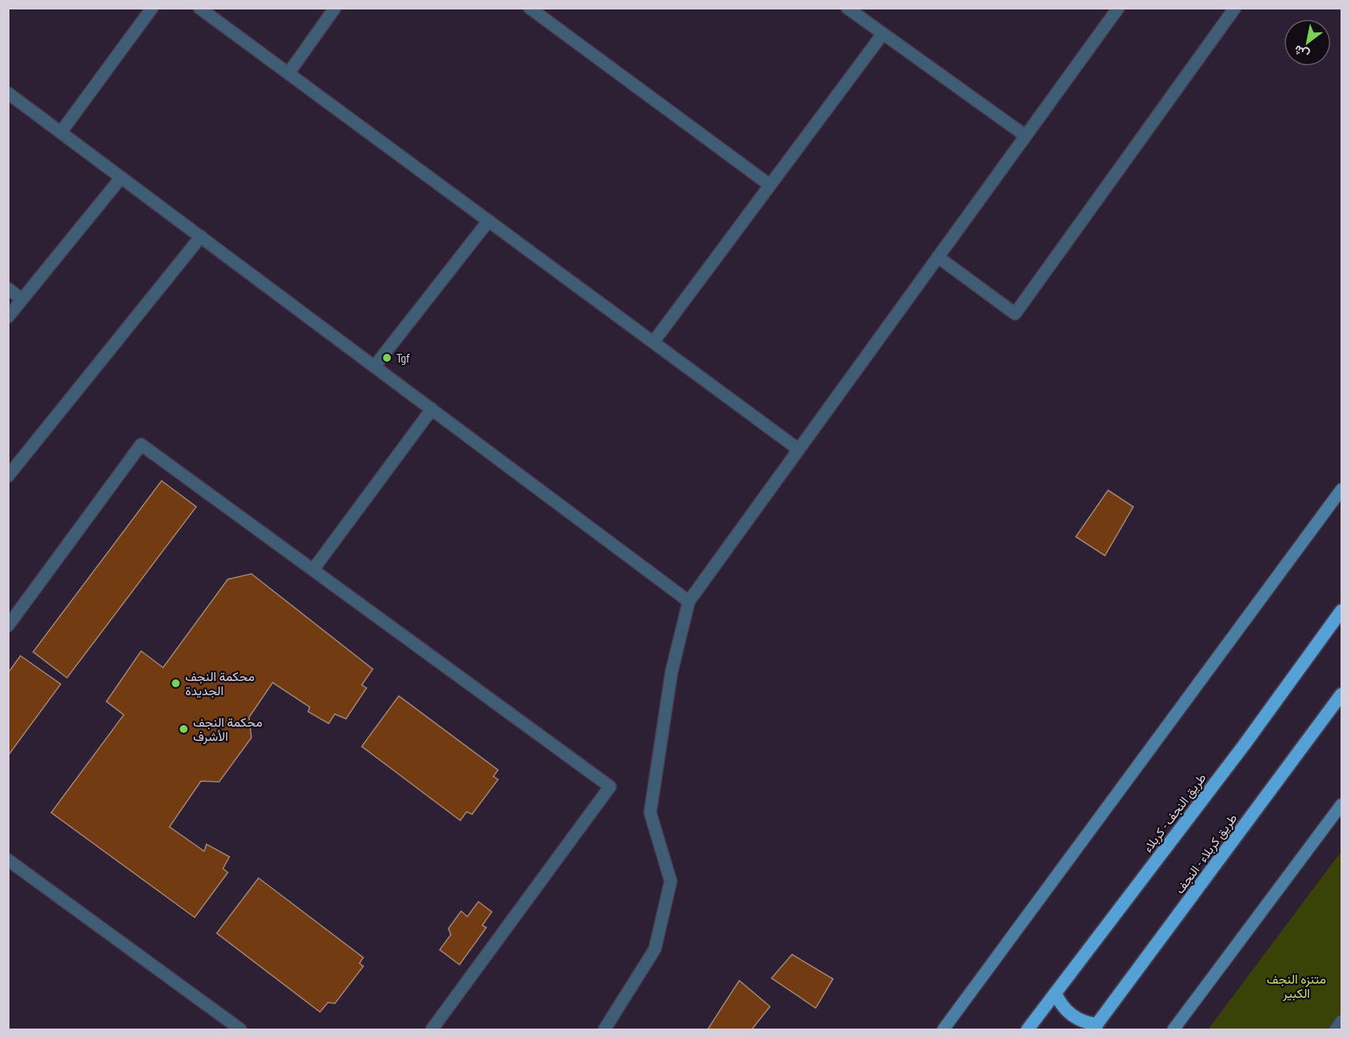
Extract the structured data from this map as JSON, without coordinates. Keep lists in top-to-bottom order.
{
  "streets": {
    "highway": ["طريق النجف - کربلاء", "طريق کربلاء - النجف"]
  },
  "parks": ["متنزه النجف الكبير"],
  "places": ["Tgf", "محكمة النجف الجديدة", "محكمة النجف الأشرف"],
  "north": "bottom left"
}
